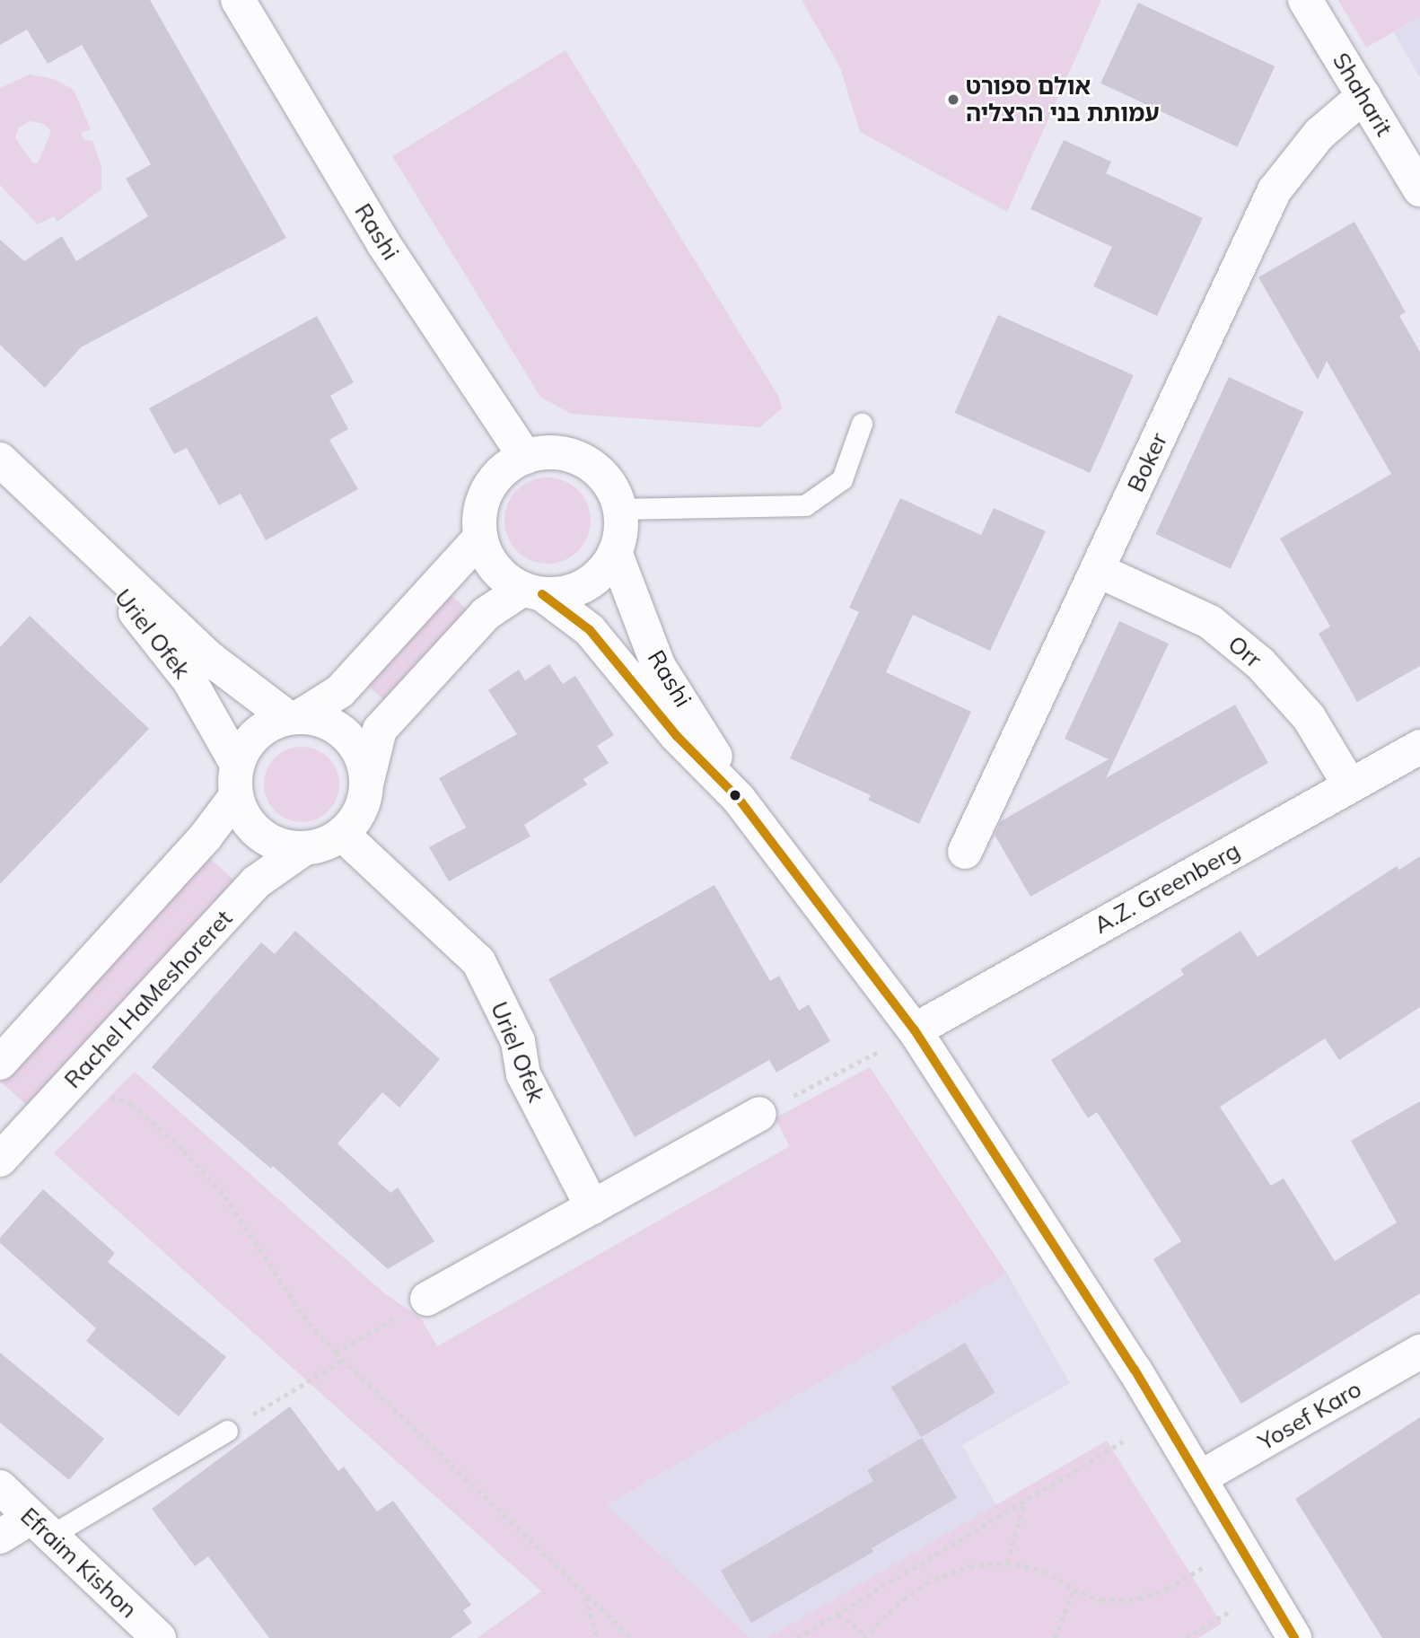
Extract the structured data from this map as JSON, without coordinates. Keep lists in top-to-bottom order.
{
  "streets": {
    "street": [
      "Shaharit",
      "Rashi",
      "Boker",
      "Uriel Ofek",
      "Orr",
      "A.Z. Greenberg",
      "Rachel HaMeshoreret",
      "Yosef Karo",
      "Efraim Kishon"
    ]
  },
  "crossings": [
    ["Shaharit", "Boker"],
    ["Rashi", "A.Z. Greenberg"],
    ["Rashi", "Yosef Karo"],
    ["Boker", "Orr"],
    ["Uriel Ofek", "Rachel HaMeshoreret"],
    ["Orr", "A.Z. Greenberg"]
  ],
  "places": ["אולם ספורט עמותת בני הרצליה"]
}
